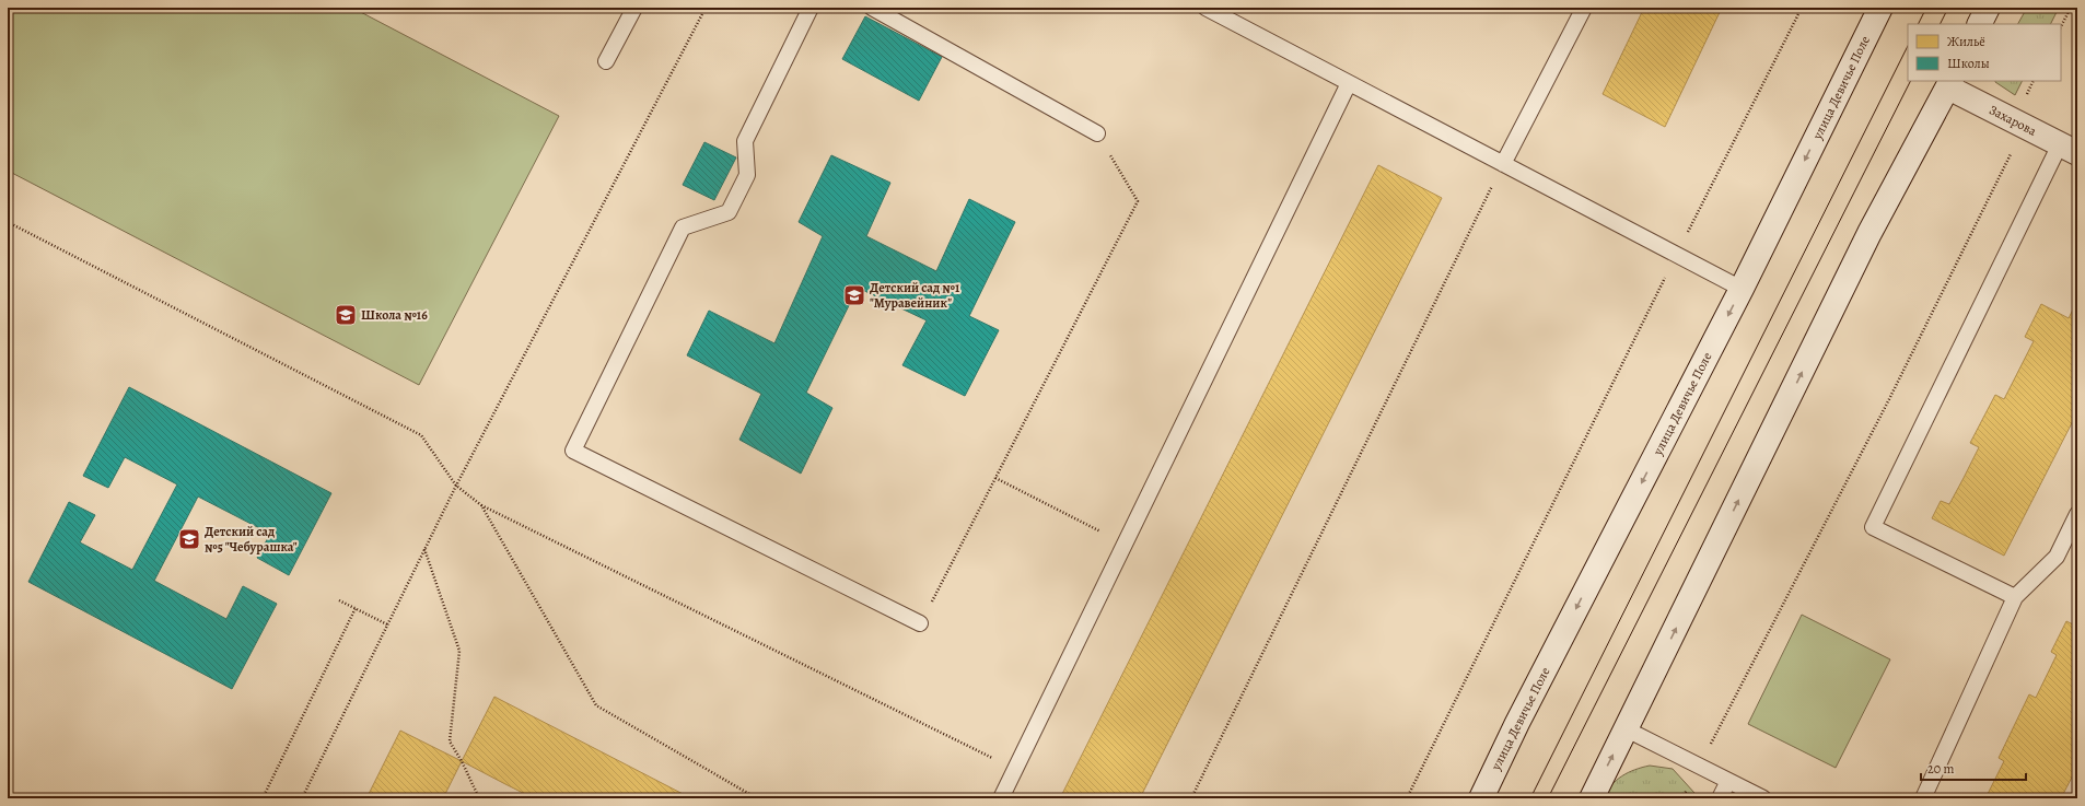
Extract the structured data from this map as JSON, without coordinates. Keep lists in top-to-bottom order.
{
  "streets": {
    "main road": ["улица Девичье Поле", "Захарова"]
  },
  "places": {
    "school or university": ["Детский сад №1 \"Муравейник\"", "Школа №16", "Детский сад №5 \"Чебурашка\""]
  },
  "legend": ["Жильё", "Школы"],
  "scale_bar": "20 m"
}
